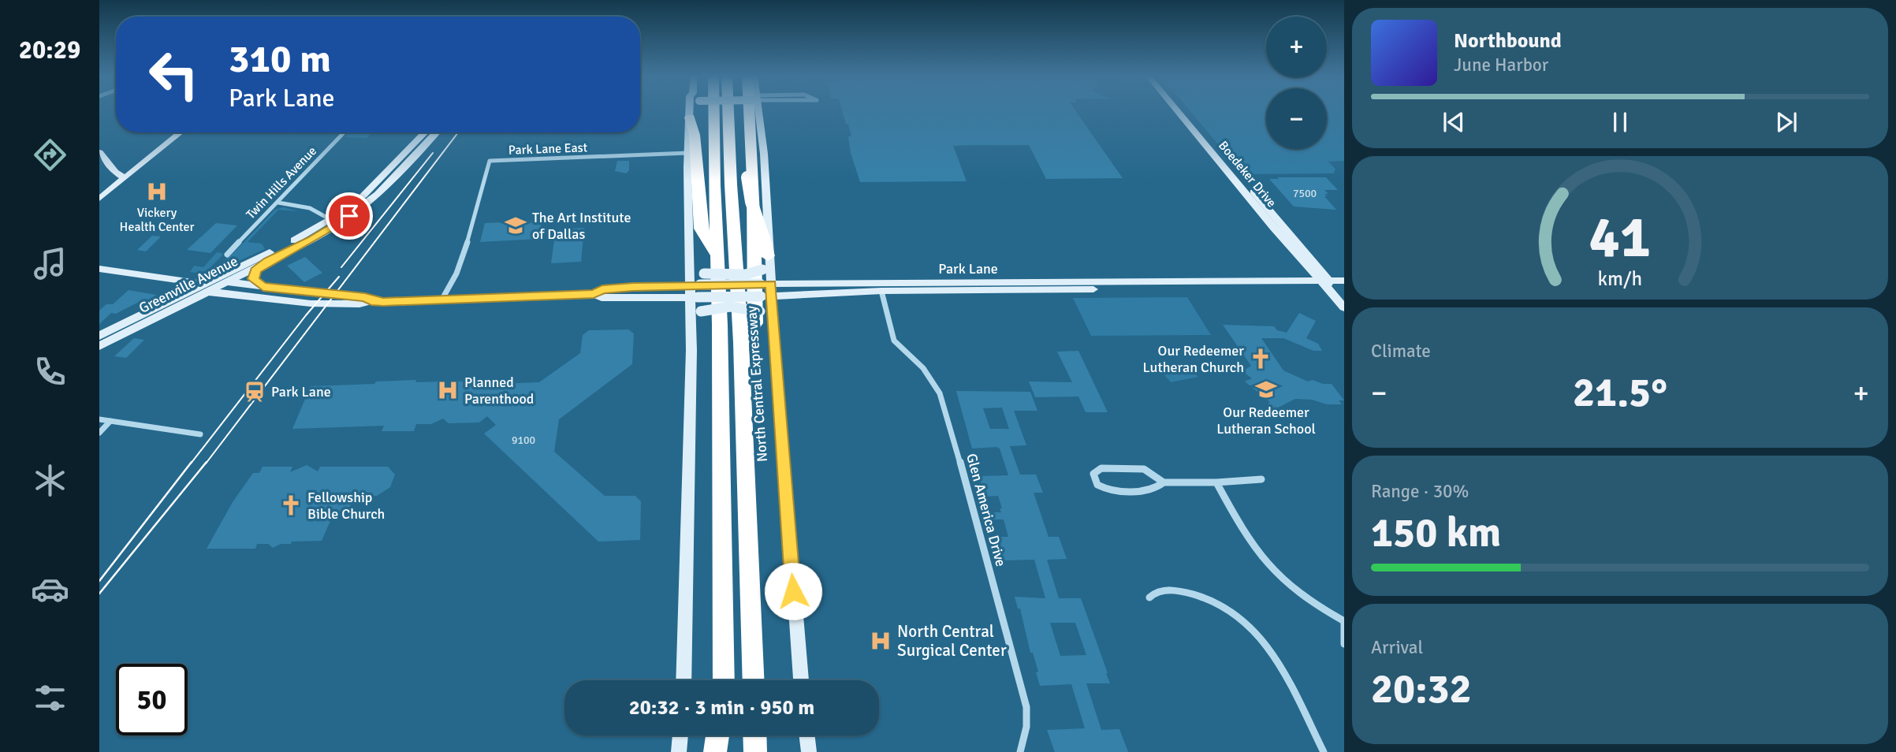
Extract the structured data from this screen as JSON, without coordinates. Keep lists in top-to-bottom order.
{
  "streets": {
    "highway": ["North Central Expressway"],
    "main road": ["Boedeker Drive", "Park Lane", "Greenville Avenue"],
    "street": ["Park Lane East", "Twin Hills Avenue", "Glen America Drive"]
  },
  "crossings": [
    ["Park Lane East", "Park Lane"],
    ["Boedeker Drive", "Park Lane"],
    ["Park Lane", "Greenville Avenue"],
    ["Park Lane", "North Central Expressway"],
    ["Park Lane", "Glen America Drive"]
  ],
  "places": {
    "hospital": ["Vickery Health Center", "Planned Parenthood", "North Central Surgical Center"],
    "school or university": ["The Art Institute of Dallas", "Our Redeemer Lutheran School"],
    "church": ["Our Redeemer Lutheran Church", "Fellowship Bible Church"],
    "station": ["Park Lane"]
  },
  "house_numbers": ["7500", "9100"],
  "page": {
    "tabs": "20:29",
    "map_buttons": ["+", "−"],
    "turn": ["310 m", "Park Lane"],
    "song": ["Northbound", "June Harbor"],
    "tile": [
      "Climate",
      ["Range · 30%", "150 km"],
      ["Arrival", "20:32"]
    ],
    "heat": ["−", "21.5°", "+"],
    "limit": "50",
    "trip": "20:32 · 3 min · 950 m",
    "gauge": ["41", "km/h"]
  }
}
